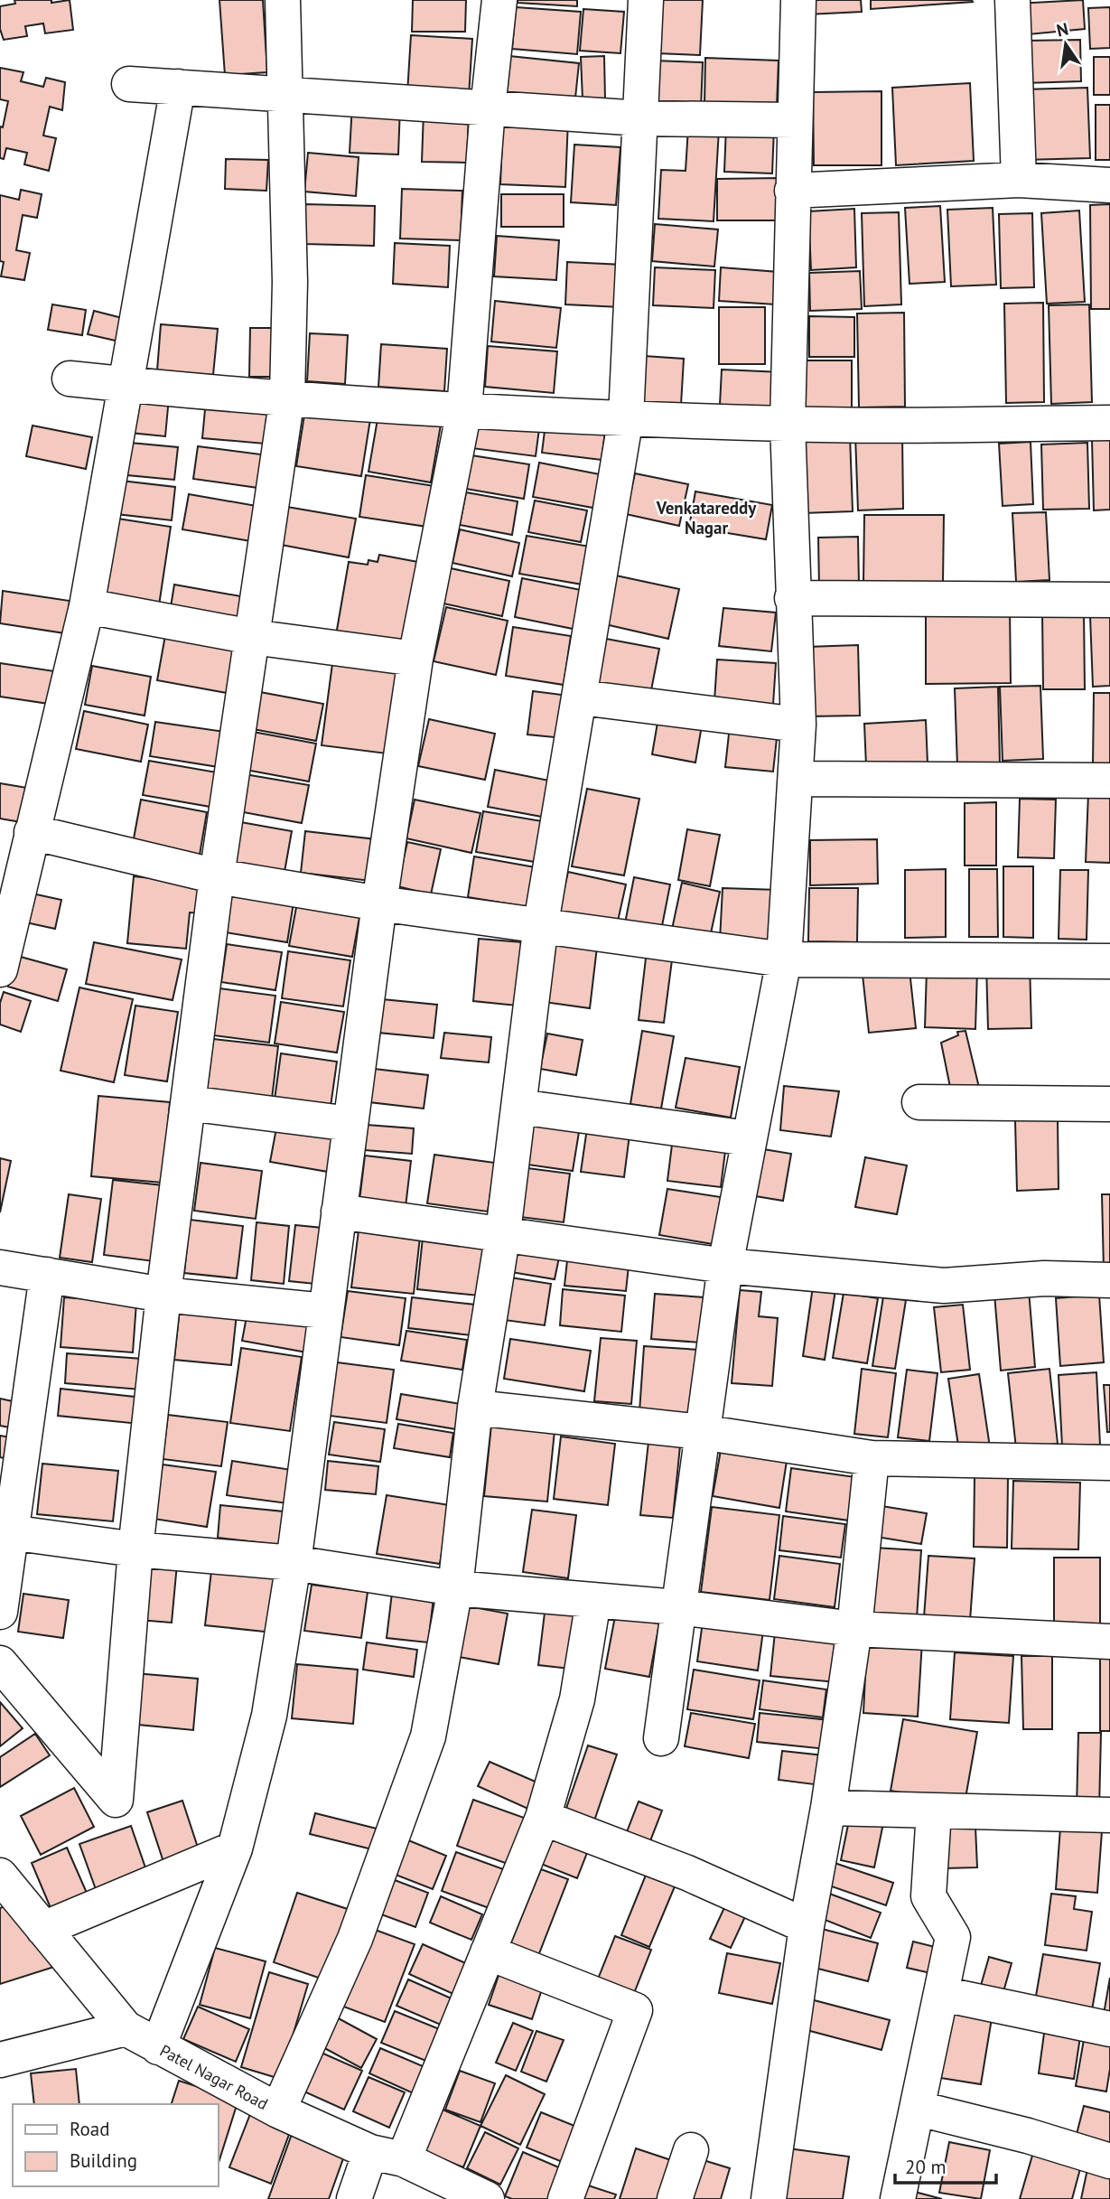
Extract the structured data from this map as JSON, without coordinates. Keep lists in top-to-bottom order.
{
  "streets": {
    "street": ["Patel Nagar Road"]
  },
  "districts": ["Venkatareddy Nagar"],
  "legend": ["Road", "Building"],
  "scale_bar": "20 m",
  "north": "top"
}
